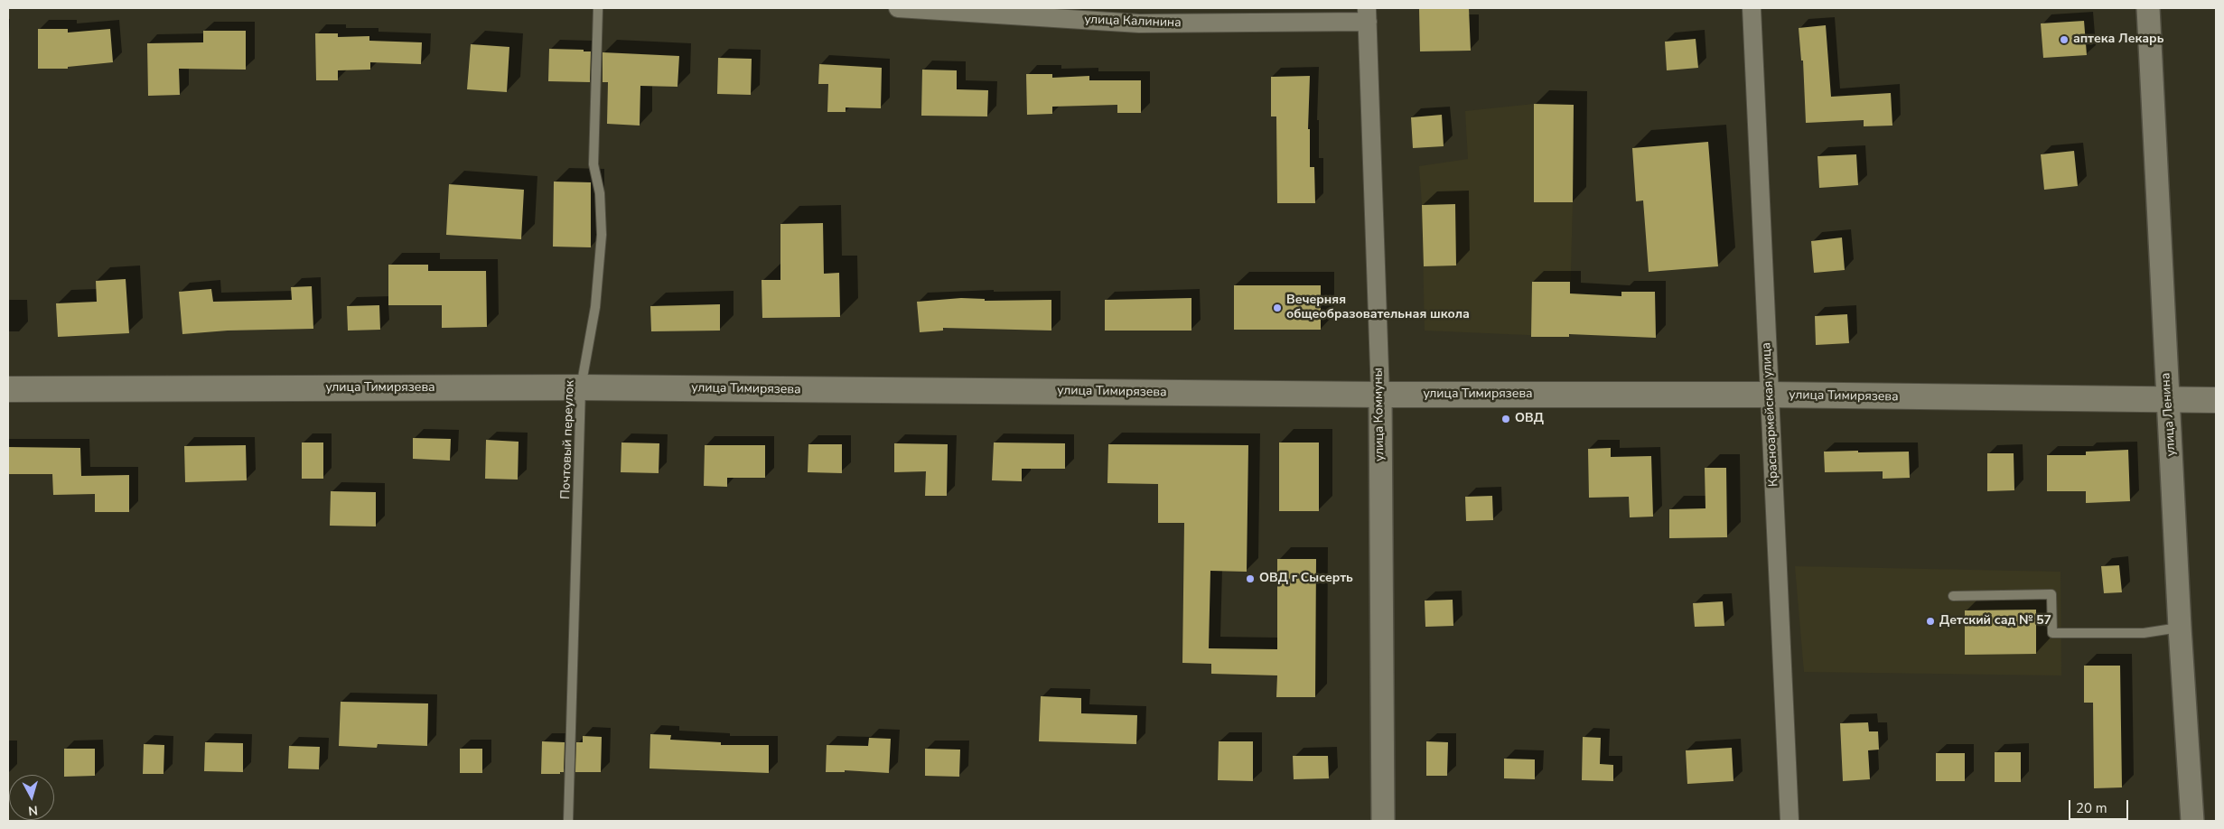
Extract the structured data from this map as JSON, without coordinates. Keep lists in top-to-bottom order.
{
  "streets": {
    "main road": ["улица Тимирязева"],
    "street": [
      "улица Калинина",
      "улица Коммуны",
      "Красноармейская улица",
      "улица Ленина"
    ],
    "lane": ["Почтовый переулок"]
  },
  "crossings": [
    ["улица Калинина", "улица Коммуны"],
    ["улица Тимирязева", "улица Коммуны"],
    ["улица Тимирязева", "Красноармейская улица"],
    ["улица Тимирязева", "улица Ленина"],
    ["улица Тимирязева", "Почтовый переулок"]
  ],
  "places": [
    "аптека Лекарь",
    "Вечерняя общеобразовательная школа",
    "ОВД",
    "ОВД г Сысерть",
    "Детский сад № 57"
  ],
  "scale_bar": "20 m",
  "north": "bottom"
}
